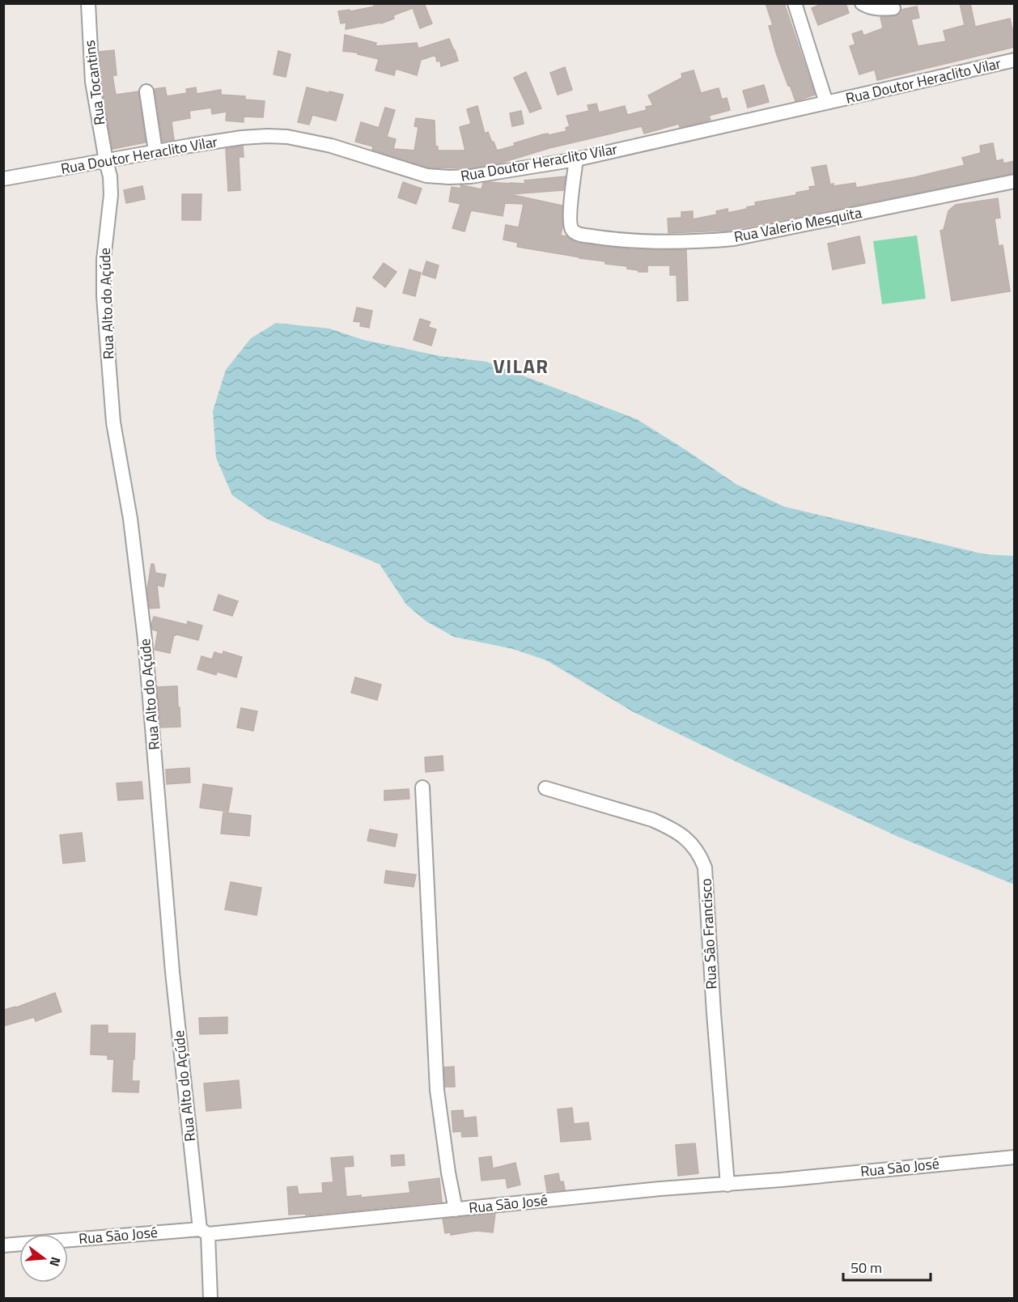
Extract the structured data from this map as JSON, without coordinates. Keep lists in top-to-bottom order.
{
  "streets": {
    "street": [
      "Rua Doutor Heraclito Vilar",
      "Rua Tocantins",
      "Rua Valerio Mesquita",
      "Rua Alto do Açúde",
      "Rua Sâo Francisco",
      "Rua São José"
    ]
  },
  "crossings": [
    ["Rua Doutor Heraclito Vilar", "Rua Tocantins"],
    ["Rua Doutor Heraclito Vilar", "Rua Valerio Mesquita"],
    ["Rua Doutor Heraclito Vilar", "Rua Alto do Açúde"],
    ["Rua Tocantins", "Rua Alto do Açúde"],
    ["Rua Alto do Açúde", "Rua São José"],
    ["Rua Sâo Francisco", "Rua São José"]
  ],
  "districts": ["VILAR"],
  "scale_bar": "50 m",
  "north": "right"
}
